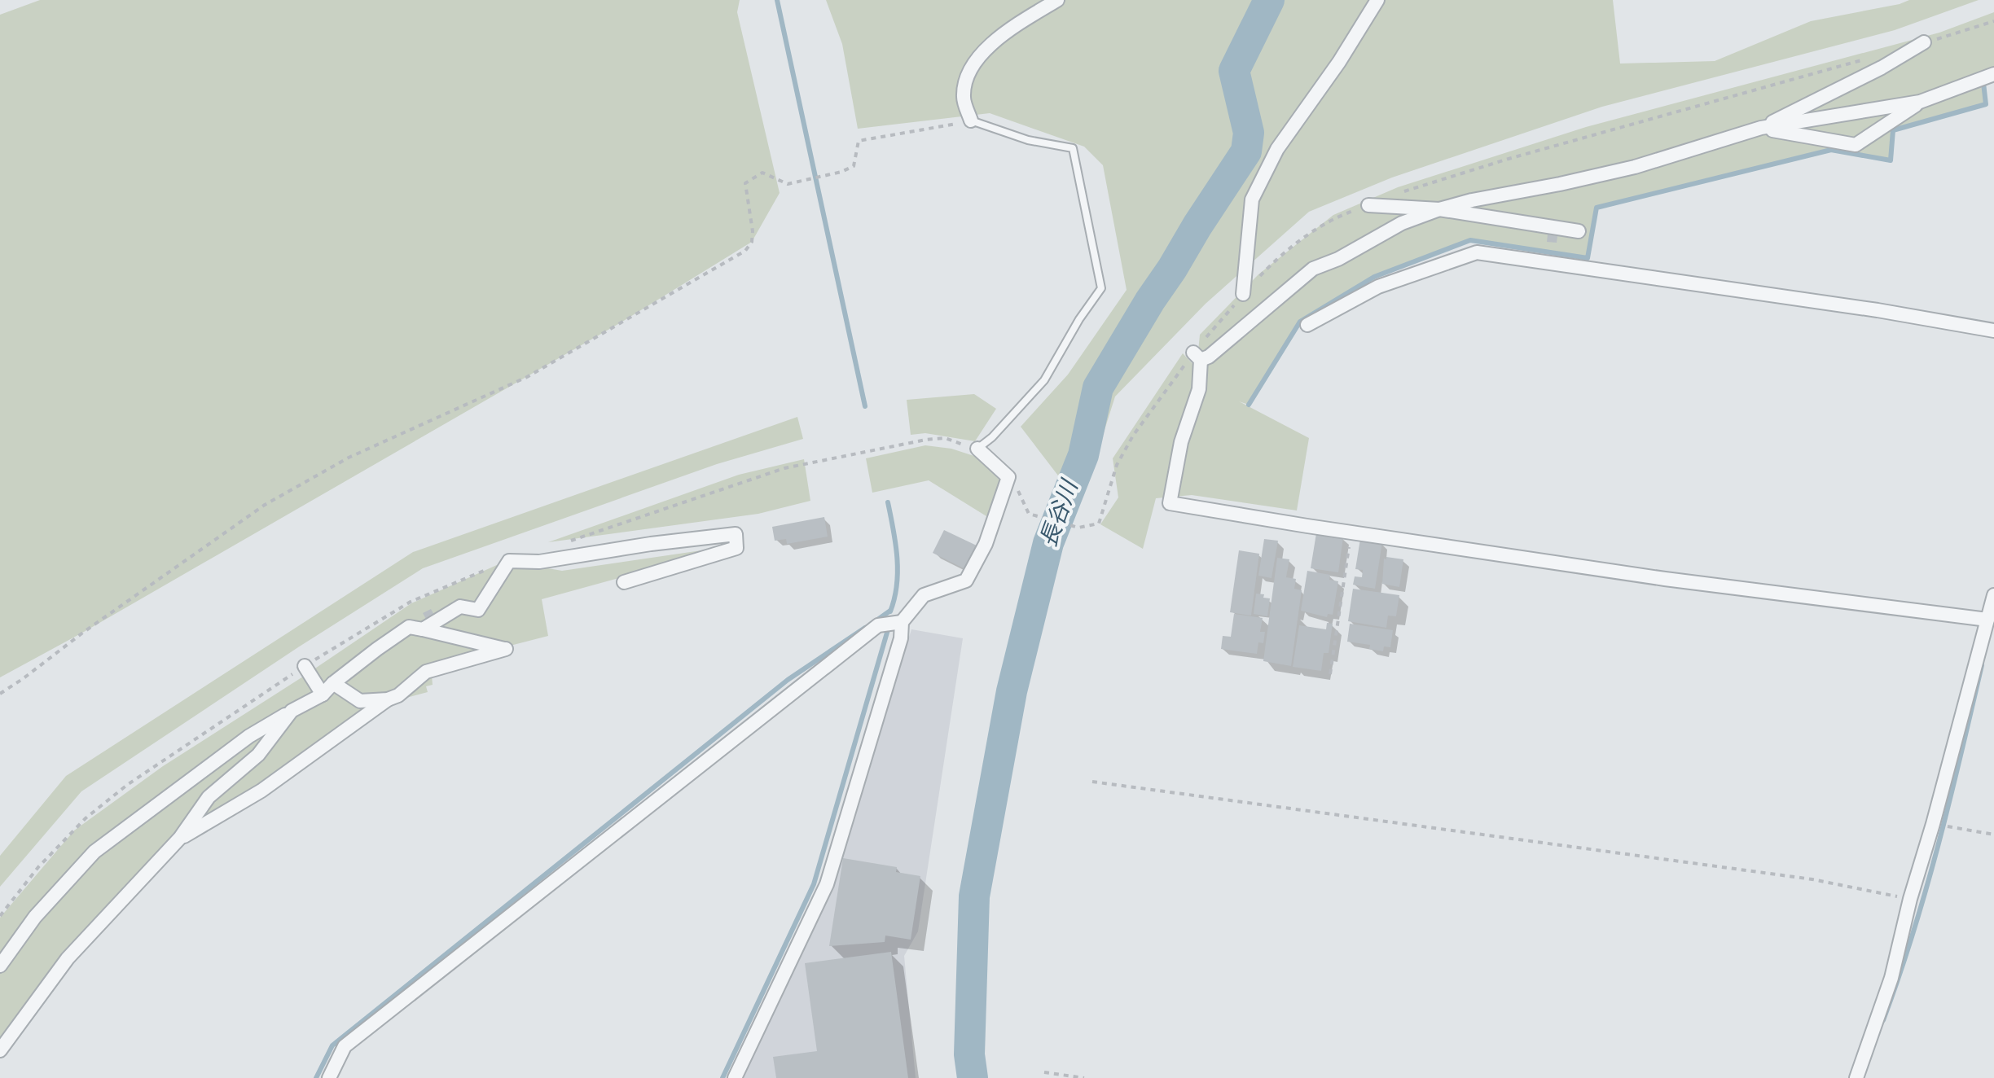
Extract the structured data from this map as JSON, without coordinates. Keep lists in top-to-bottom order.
{
  "water": ["長谷川"]
}
